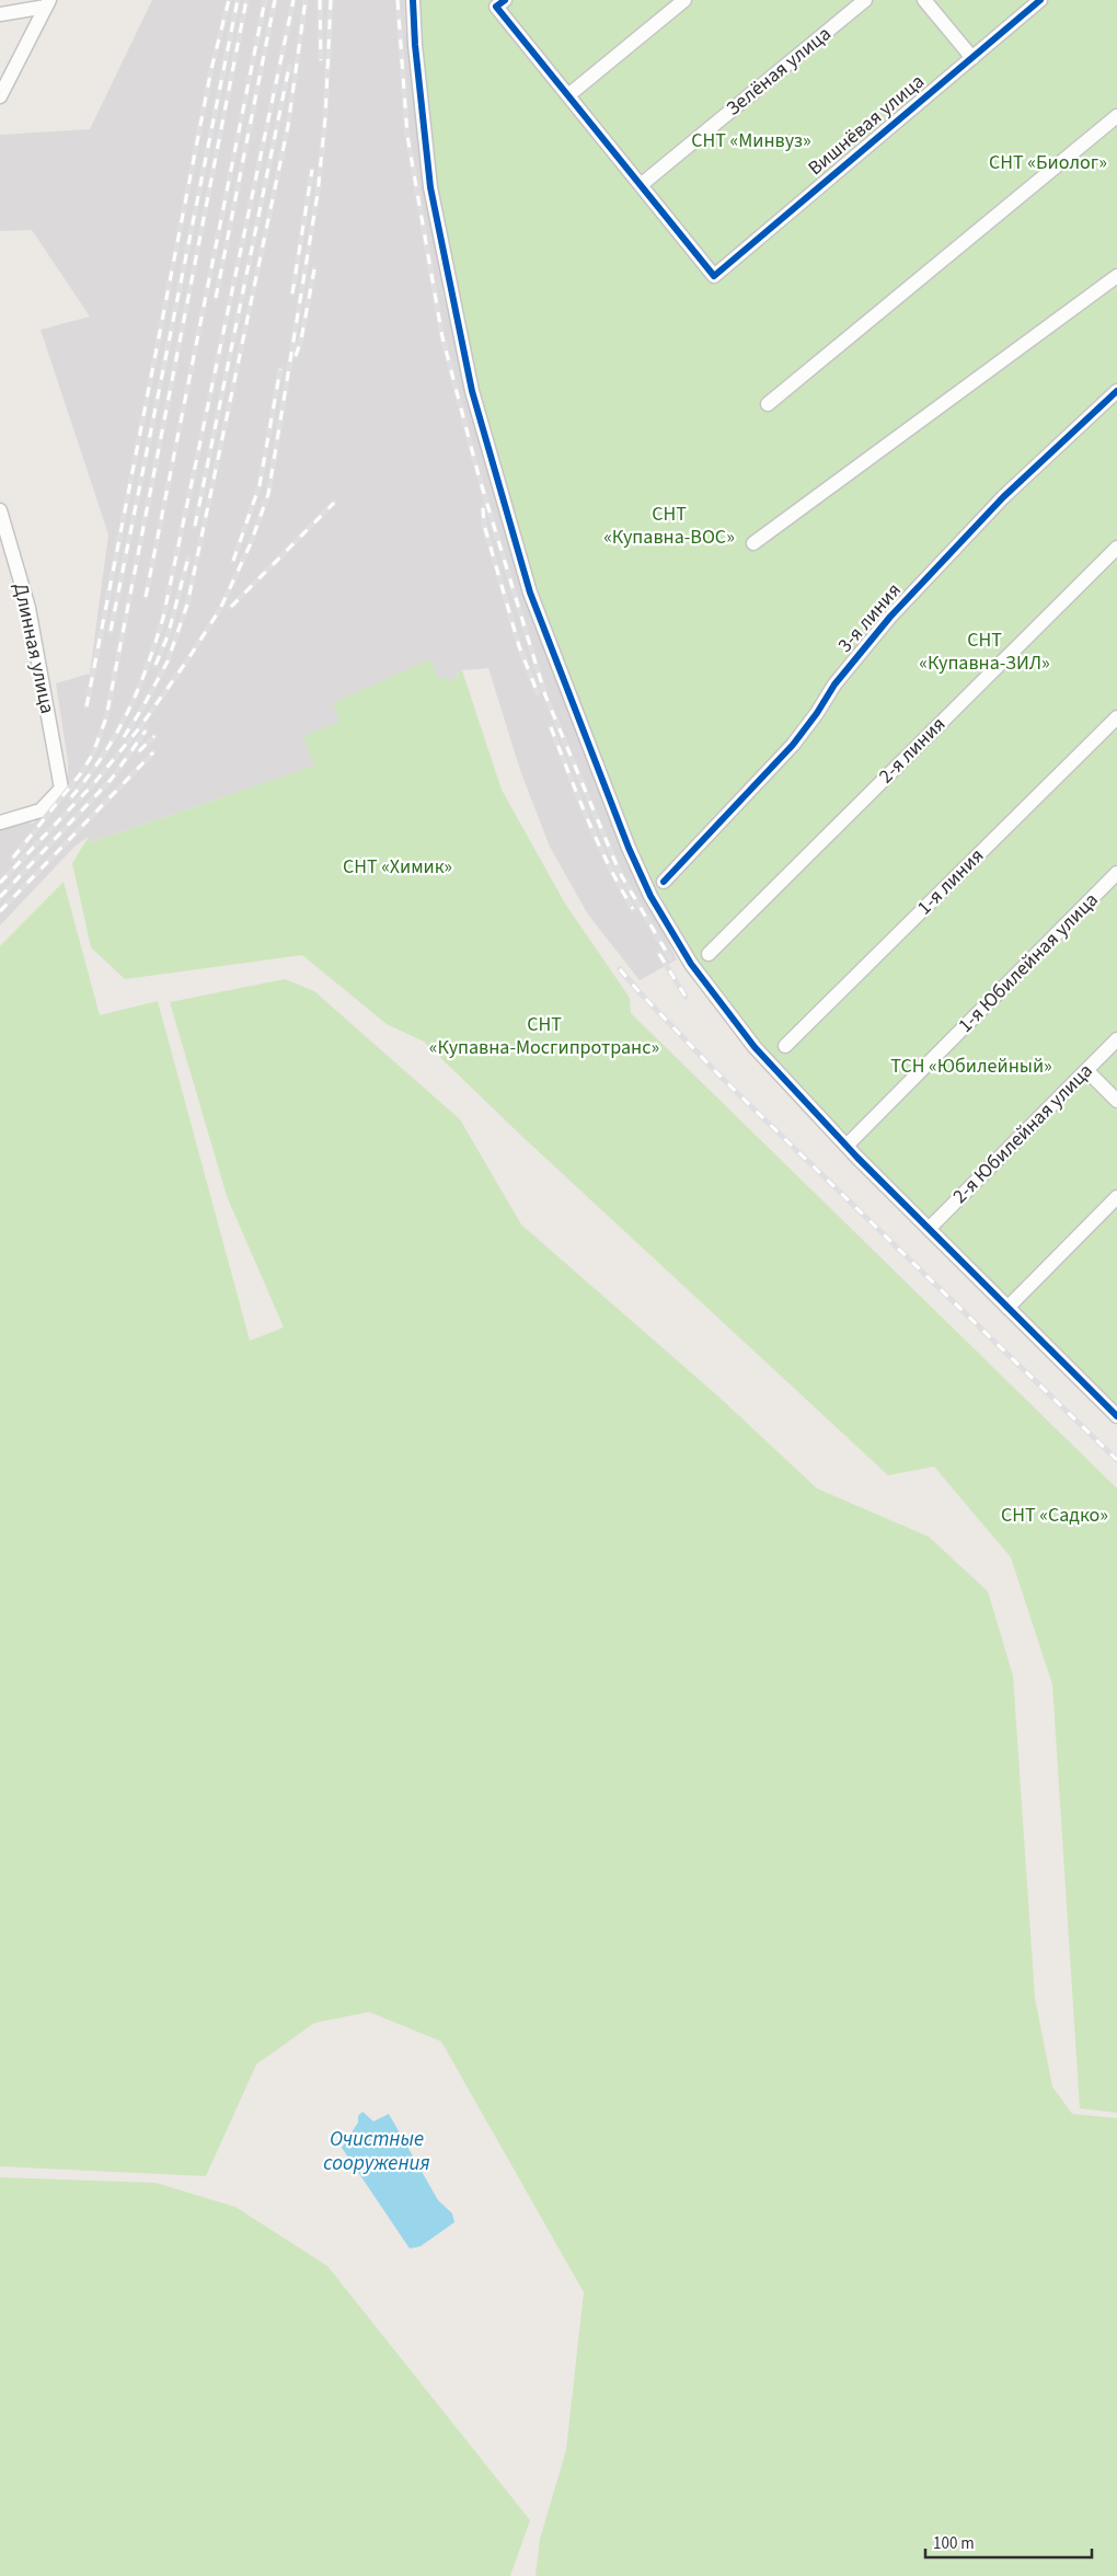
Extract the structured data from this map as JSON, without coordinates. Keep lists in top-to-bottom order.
{
  "streets": {
    "street": [
      "Зелёная улица",
      "Вишнёвая улица",
      "3-я линия",
      "Длинная улица",
      "2-я линия",
      "1-я линия",
      "1-я Юбилейная улица",
      "2-я Юбилейная улица"
    ]
  },
  "crossings": [
    ["Зелёная улица", "Вишнёвая улица"]
  ],
  "water": ["Очистные сооружения"],
  "parks": [
    "СНТ «Минвуз»",
    "СНТ «Биолог»",
    "СНТ «Купавна-ВОС»",
    "СНТ «Купавна-ЗИЛ»",
    "СНТ «Химик»",
    "СНТ «Купавна-Мосгипротранс»",
    "ТСН «Юбилейный»",
    "СНТ «Садко»"
  ],
  "scale_bar": "100 m"
}
